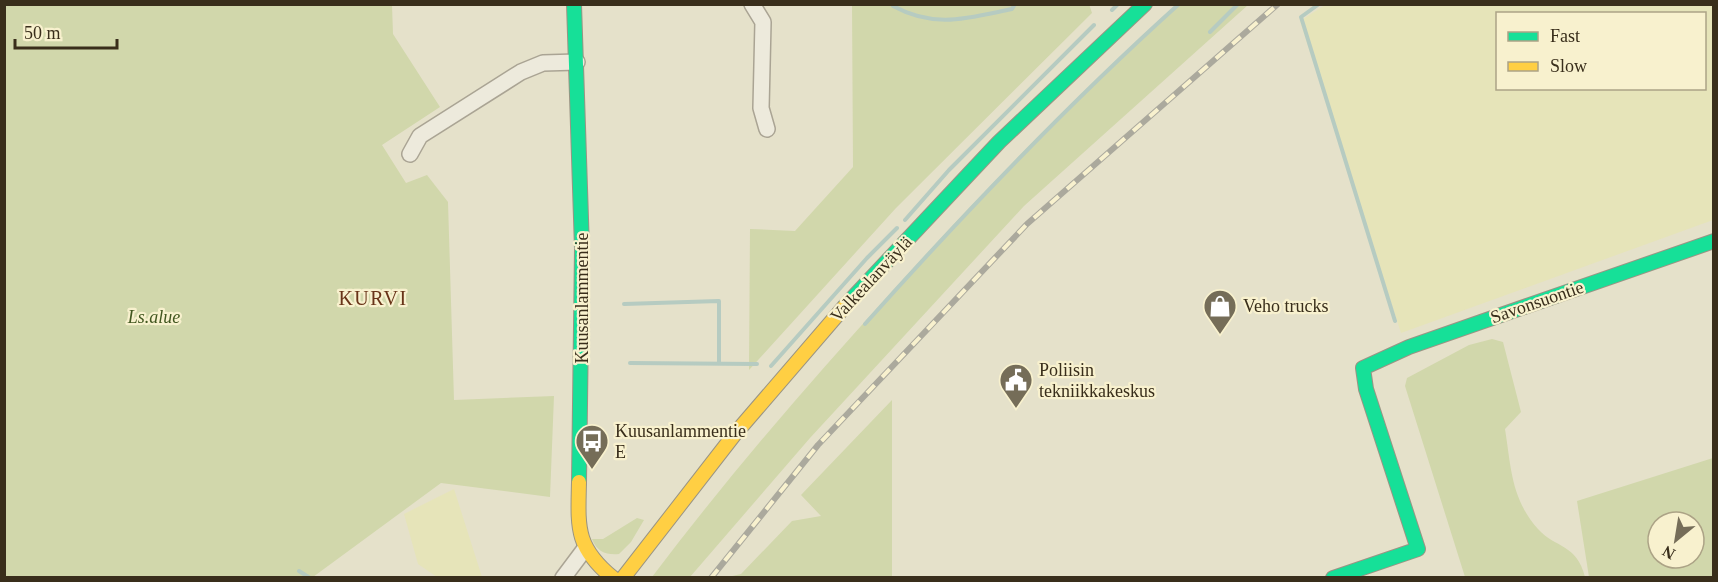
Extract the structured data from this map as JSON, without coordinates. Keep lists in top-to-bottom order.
{
  "streets": {
    "street": ["Valkealanväylä", "Kuusanlammentie", "Savonsuontie"]
  },
  "districts": ["KURVI"],
  "parks": ["Ls.alue"],
  "places": {
    "shop": ["Veho trucks"],
    "public building": ["Poliisin tekniikkakeskus"],
    "bus stop": ["Kuusanlammentie E"]
  },
  "legend": ["Fast", "Slow"],
  "scale_bar": "50 m",
  "north": "bottom left"
}
